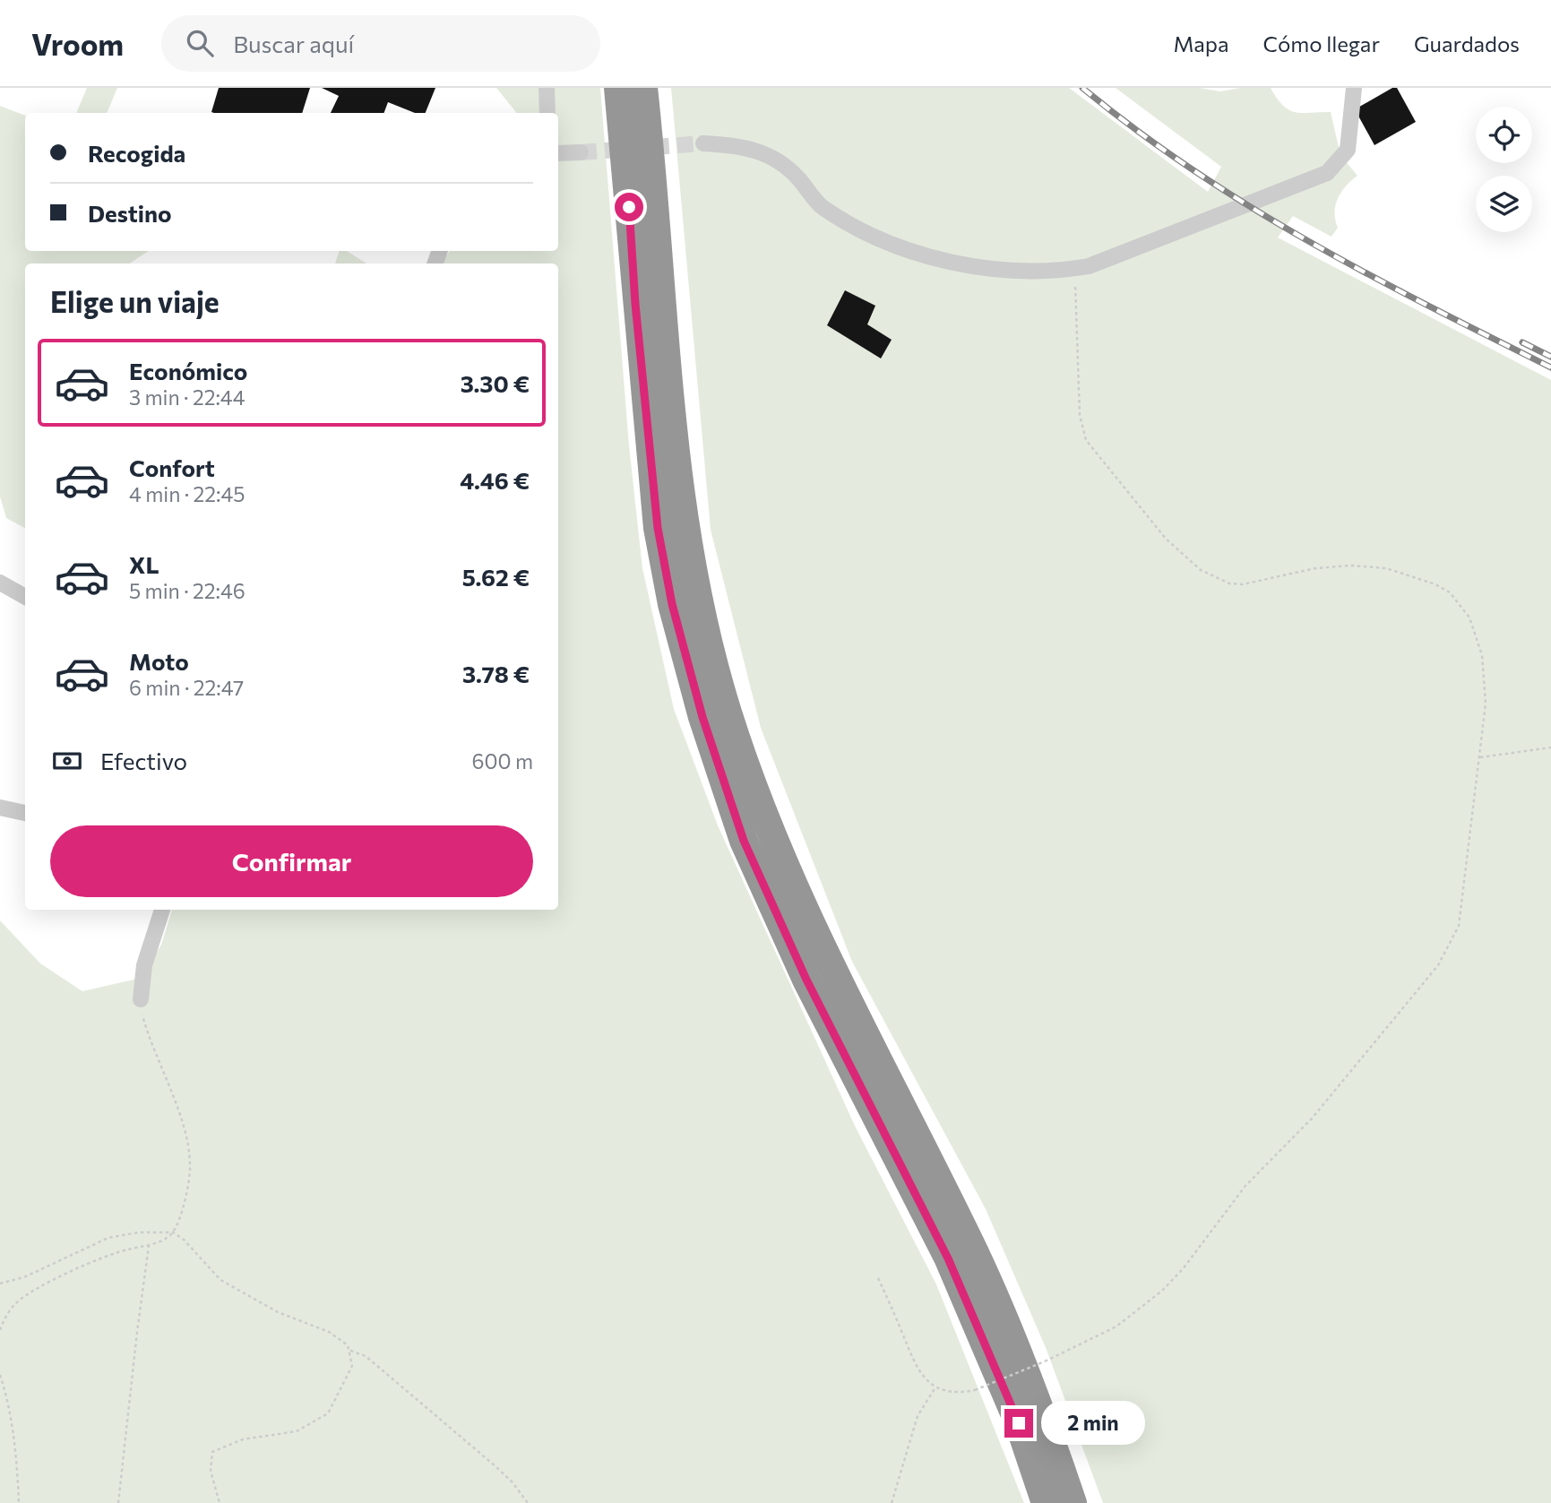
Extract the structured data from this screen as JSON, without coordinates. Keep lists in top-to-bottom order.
{
  "page": {
    "header": "Vroom",
    "search": "Buscar aquí",
    "nav": ["Mapa", "Cómo llegar", "Guardados"],
    "banner": ["Recogida", "Destino"],
    "heading": "Elige un viaje",
    "list": [
      {
        "name": "Económico",
        "note": "3 min · 22:44",
        "value": "3.30 €"
      },
      {
        "name": "Confort",
        "note": "4 min · 22:45",
        "value": "4.46 €"
      },
      {
        "name": "XL",
        "note": "5 min · 22:46",
        "value": "5.62 €"
      },
      {
        "name": "Moto",
        "note": "6 min · 22:47",
        "value": "3.78 €"
      }
    ],
    "pay": ["Efectivo", "600 m"],
    "buttons": "Confirmar",
    "bubble": "2 min"
  }
}
